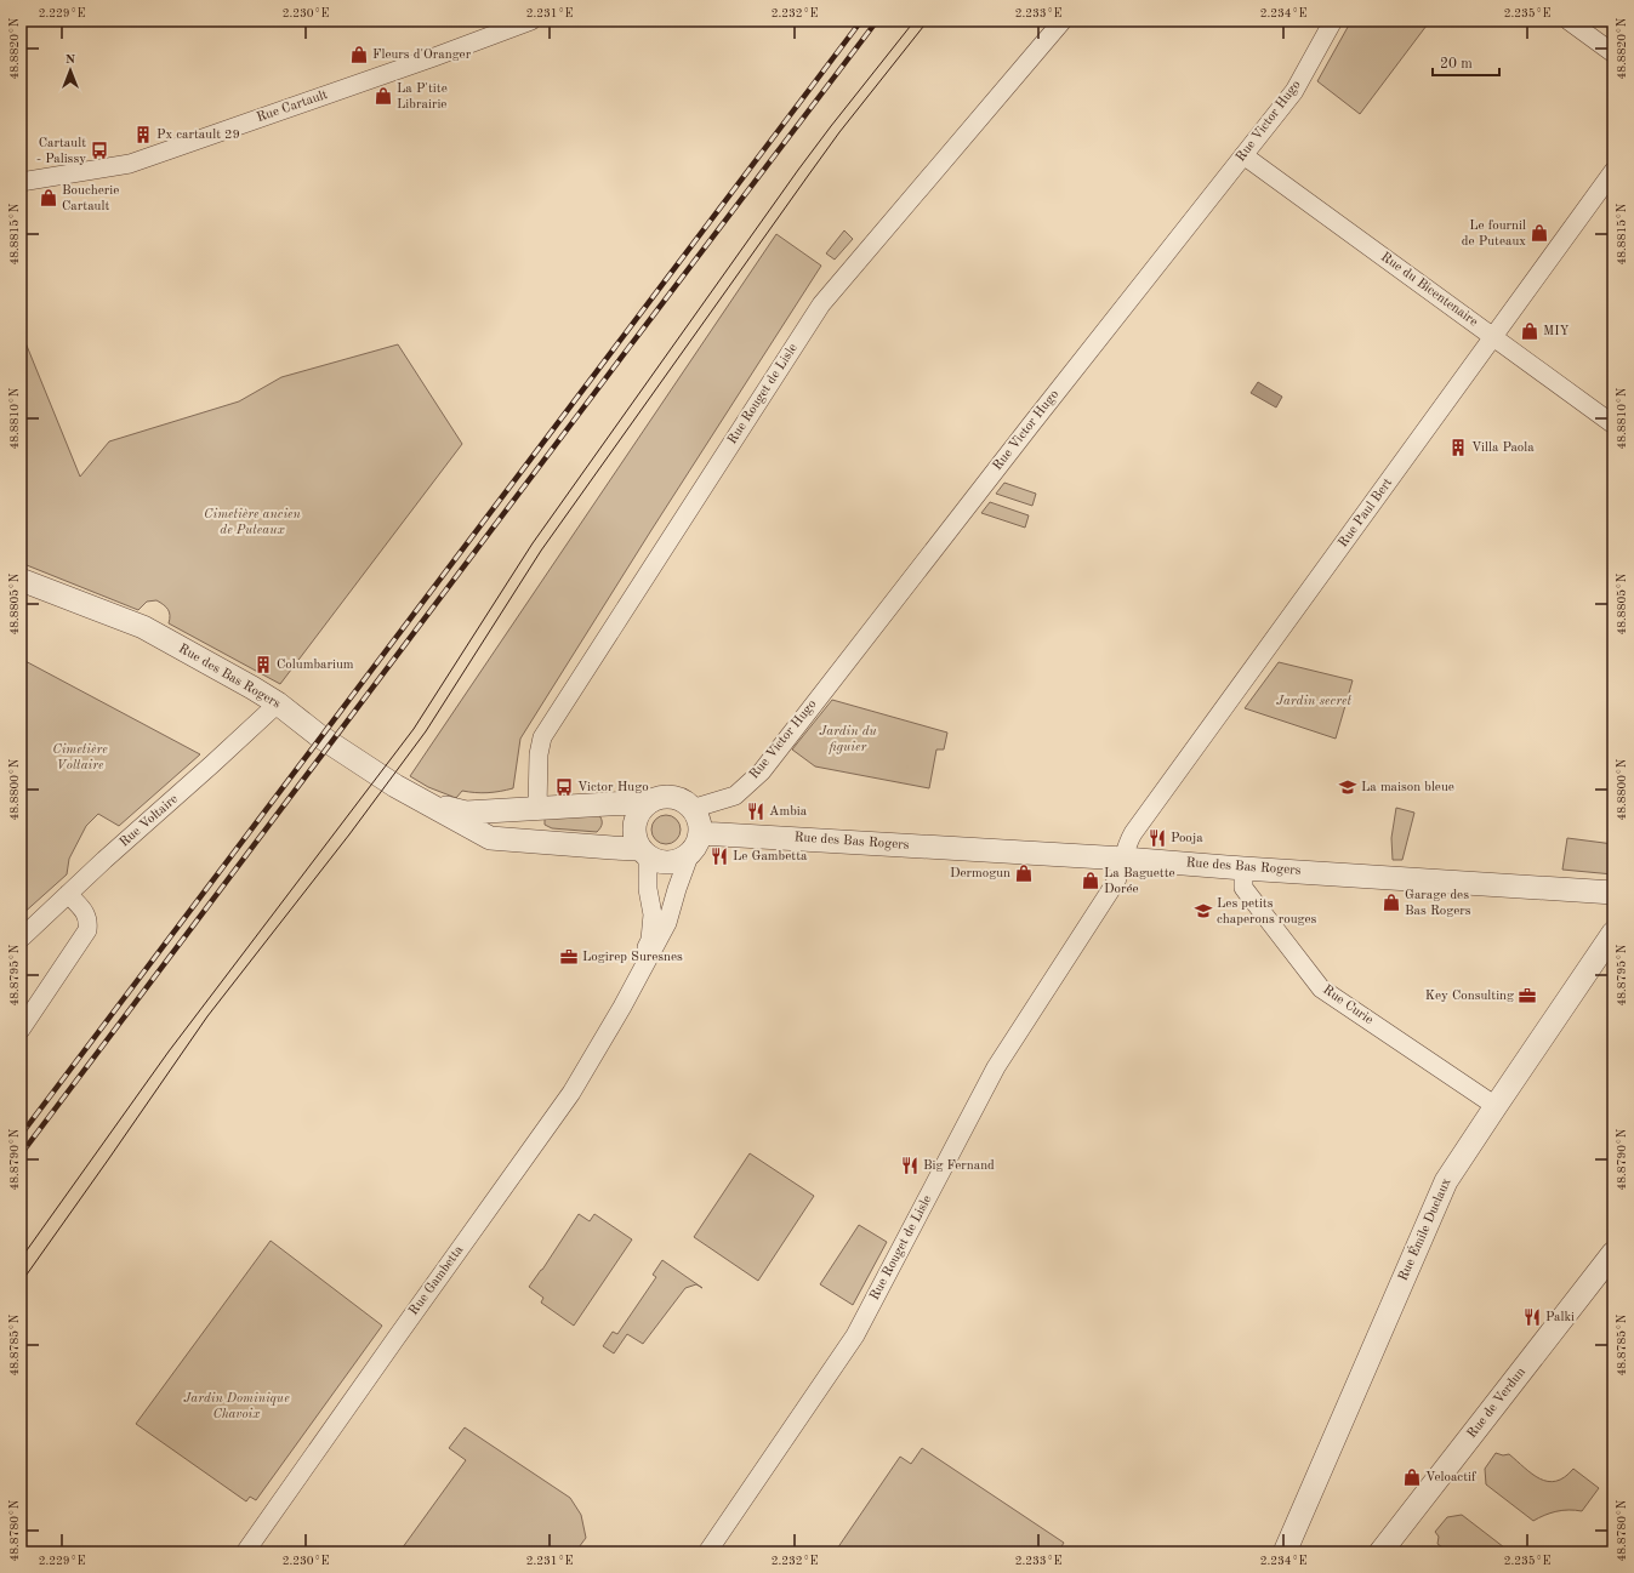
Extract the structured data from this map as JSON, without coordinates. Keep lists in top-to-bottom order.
{
  "streets": {
    "street": [
      "Rue Cartault",
      "Rue Victor Hugo",
      "Rue du Bicentenaire",
      "Rue Rouget de Lisle",
      "Rue Paul Bert",
      "Rue des Bas Rogers",
      "Rue Voltaire",
      "Rue Curie",
      "Rue Émile Duclaux",
      "Rue Gambetta",
      "Rue de Verdun"
    ]
  },
  "crossings": [
    ["Rue Victor Hugo", "Rue du Bicentenaire"],
    ["Rue Victor Hugo", "Rue des Bas Rogers"],
    ["Rue Victor Hugo", "Rue Gambetta"],
    ["Rue du Bicentenaire", "Rue Paul Bert"],
    ["Rue Rouget de Lisle", "Rue Paul Bert"],
    ["Rue Rouget de Lisle", "Rue des Bas Rogers"],
    ["Rue Paul Bert", "Rue des Bas Rogers"],
    ["Rue des Bas Rogers", "Rue Voltaire"],
    ["Rue des Bas Rogers", "Rue Curie"],
    ["Rue des Bas Rogers", "Rue Gambetta"],
    ["Rue Curie", "Rue Émile Duclaux"]
  ],
  "parks": [
    "Cimetière ancien de Puteaux",
    "Jardin secret",
    "Jardin du figuier",
    "Cimetière Voltaire",
    "Jardin Dominique Chavoix"
  ],
  "places": {
    "shop": [
      "Fleurs d'Oranger",
      "La P'tite Librairie",
      "Boucherie Cartault",
      "Le fournil de Puteaux",
      "MIY",
      "Dermogun",
      "La Baguette Dorée",
      "Garage des Bas Rogers",
      "Veloactif"
    ],
    "building": ["Px cartault 29", "Villa Paola", "Columbarium"],
    "bus stop": ["Cartault - Palissy", "Victor Hugo"],
    "school or university": ["La maison bleue", "Les petits chaperons rouges"],
    "restaurant": [
      "Ambia",
      "Pooja",
      "Le Gambetta",
      "Big Fernand",
      "Palki"
    ],
    "office": ["Logirep Suresnes", "Key Consulting"]
  },
  "scale_bar": "20 m",
  "north": "top",
  "coordinates": [
    "2.229°E",
    "2.230°E",
    "2.231°E",
    "2.232°E",
    "2.233°E",
    "2.234°E",
    "2.235°E",
    "48.8820°N",
    "48.8815°N",
    "48.8810°N",
    "48.8805°N",
    "48.8800°N",
    "48.8795°N",
    "48.8790°N",
    "48.8785°N",
    "48.8780°N"
  ]
}
